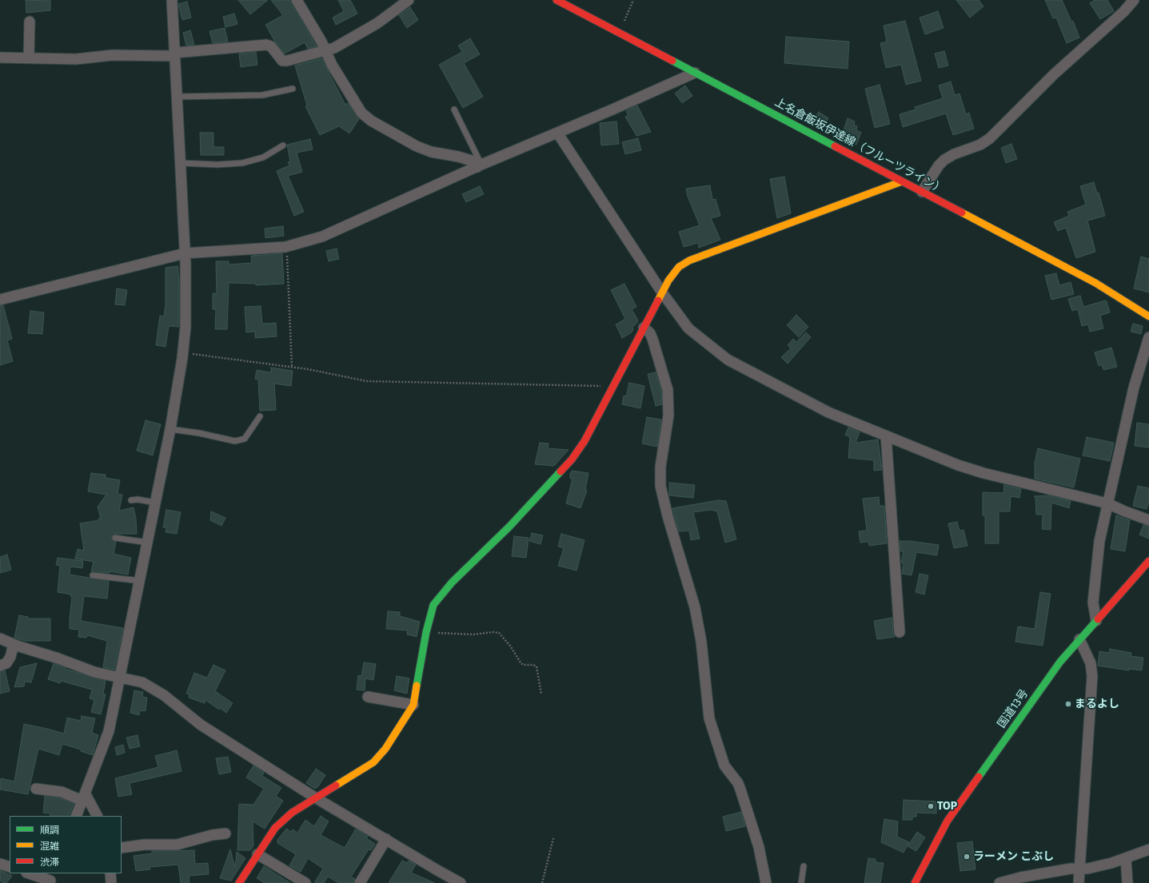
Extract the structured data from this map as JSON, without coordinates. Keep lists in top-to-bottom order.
{
  "streets": {
    "main road": ["上名倉飯坂伊達線（フルーツライン）", "国道13号"]
  },
  "places": ["まるよし", "TOP", "ラーメン こぶし"],
  "legend": ["順調", "混雑", "渋滞"]
}
